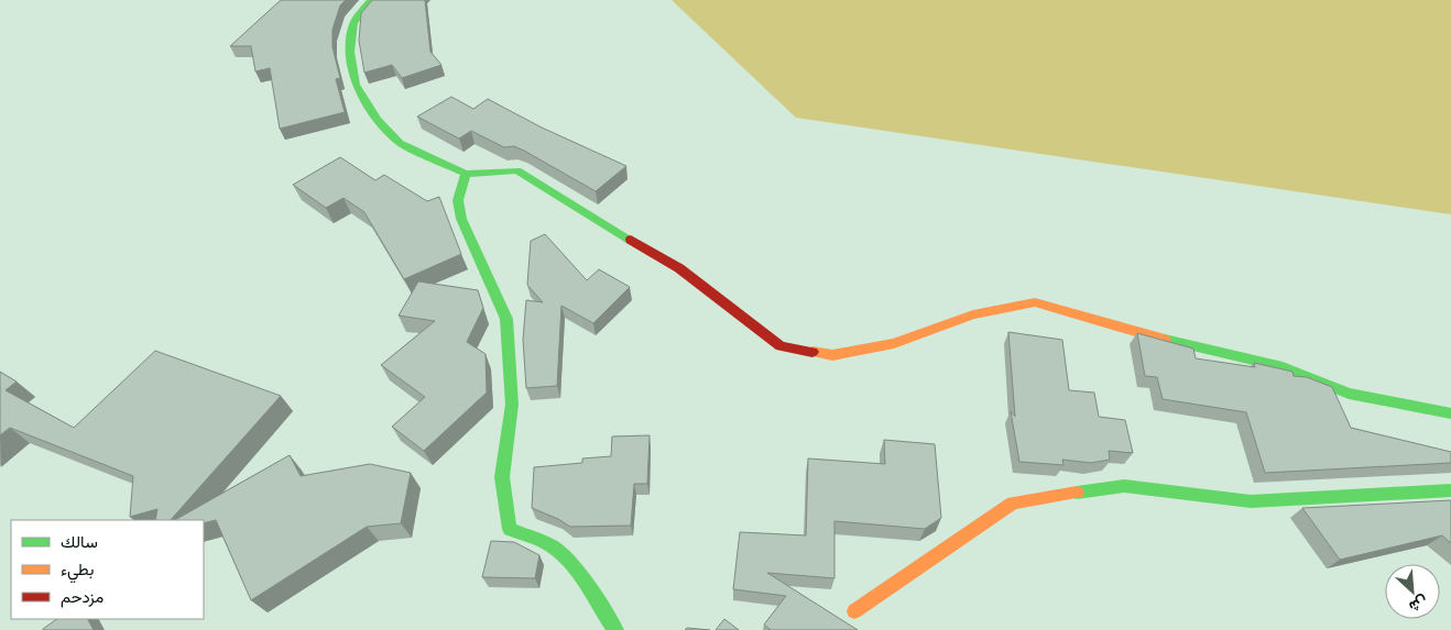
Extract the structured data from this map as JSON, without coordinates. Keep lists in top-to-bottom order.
{
  "legend": ["سالك", "بطيء", "مزدحم"],
  "north": "bottom right"
}
